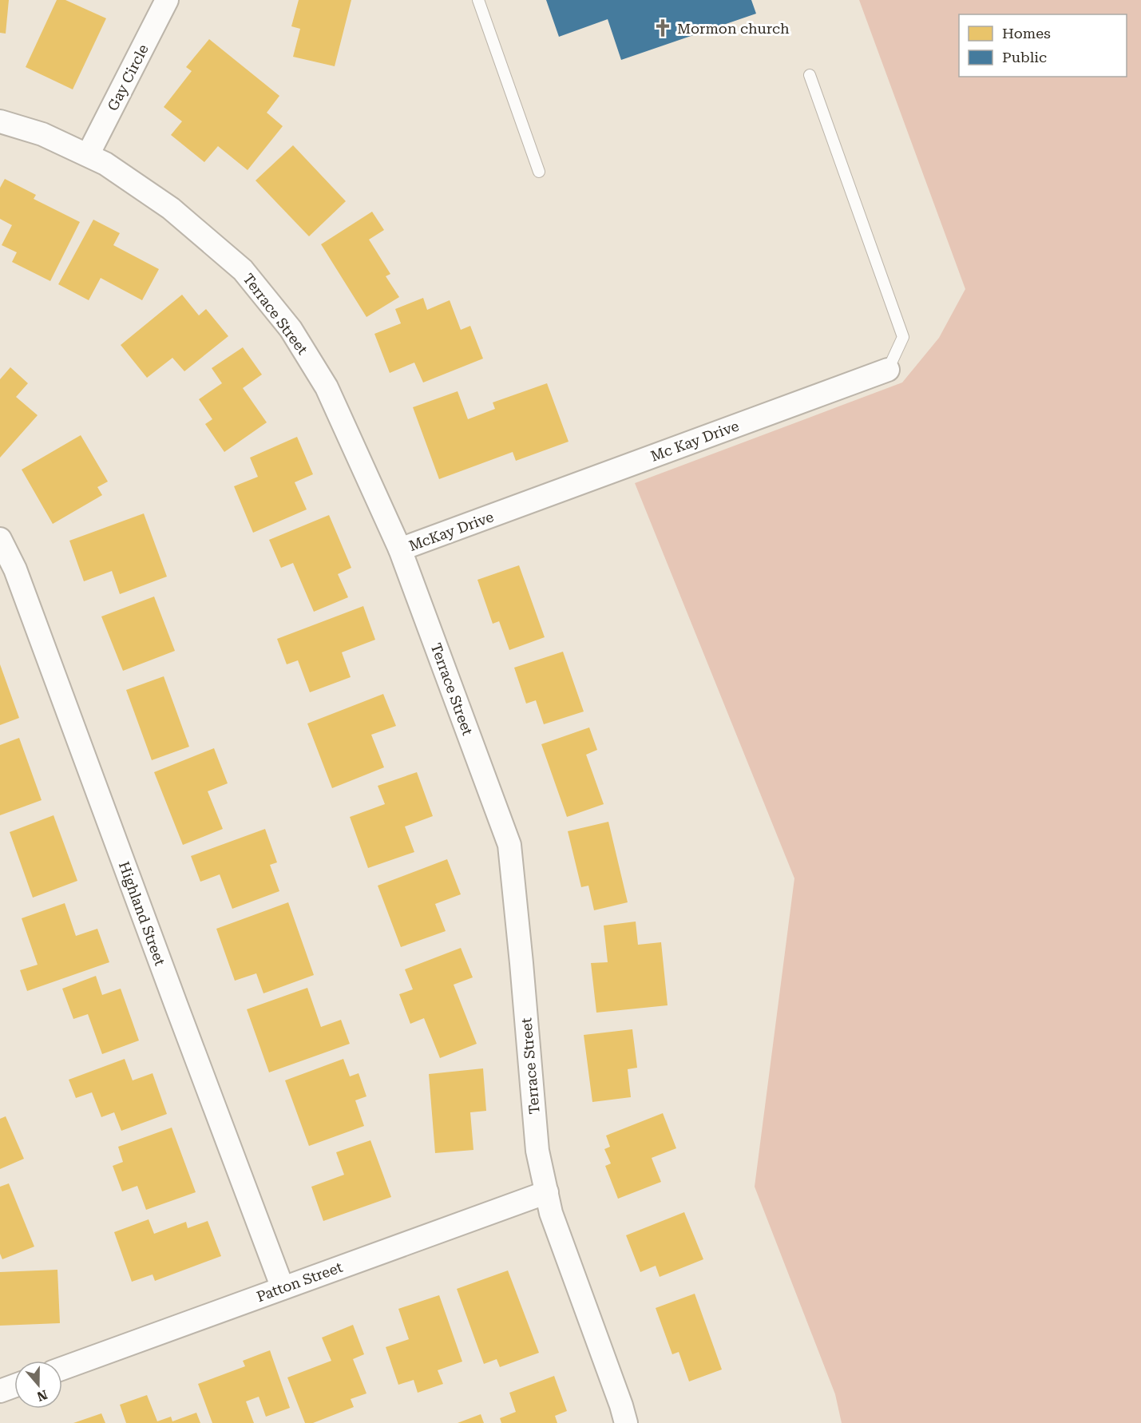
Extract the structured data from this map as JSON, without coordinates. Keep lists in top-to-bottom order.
{
  "streets": {
    "street": [
      "Gay Circle",
      "Terrace Street",
      "Mc Kay Drive",
      "McKay Drive",
      "Highland Street",
      "Patton Street"
    ]
  },
  "crossings": [
    ["Gay Circle", "Terrace Street"],
    ["Terrace Street", "McKay Drive"],
    ["Terrace Street", "Patton Street"],
    ["Mc Kay Drive", "McKay Drive"],
    ["Highland Street", "Patton Street"]
  ],
  "places": {
    "church": ["Mormon church"]
  },
  "legend": ["Homes", "Public"],
  "north": "bottom"
}
